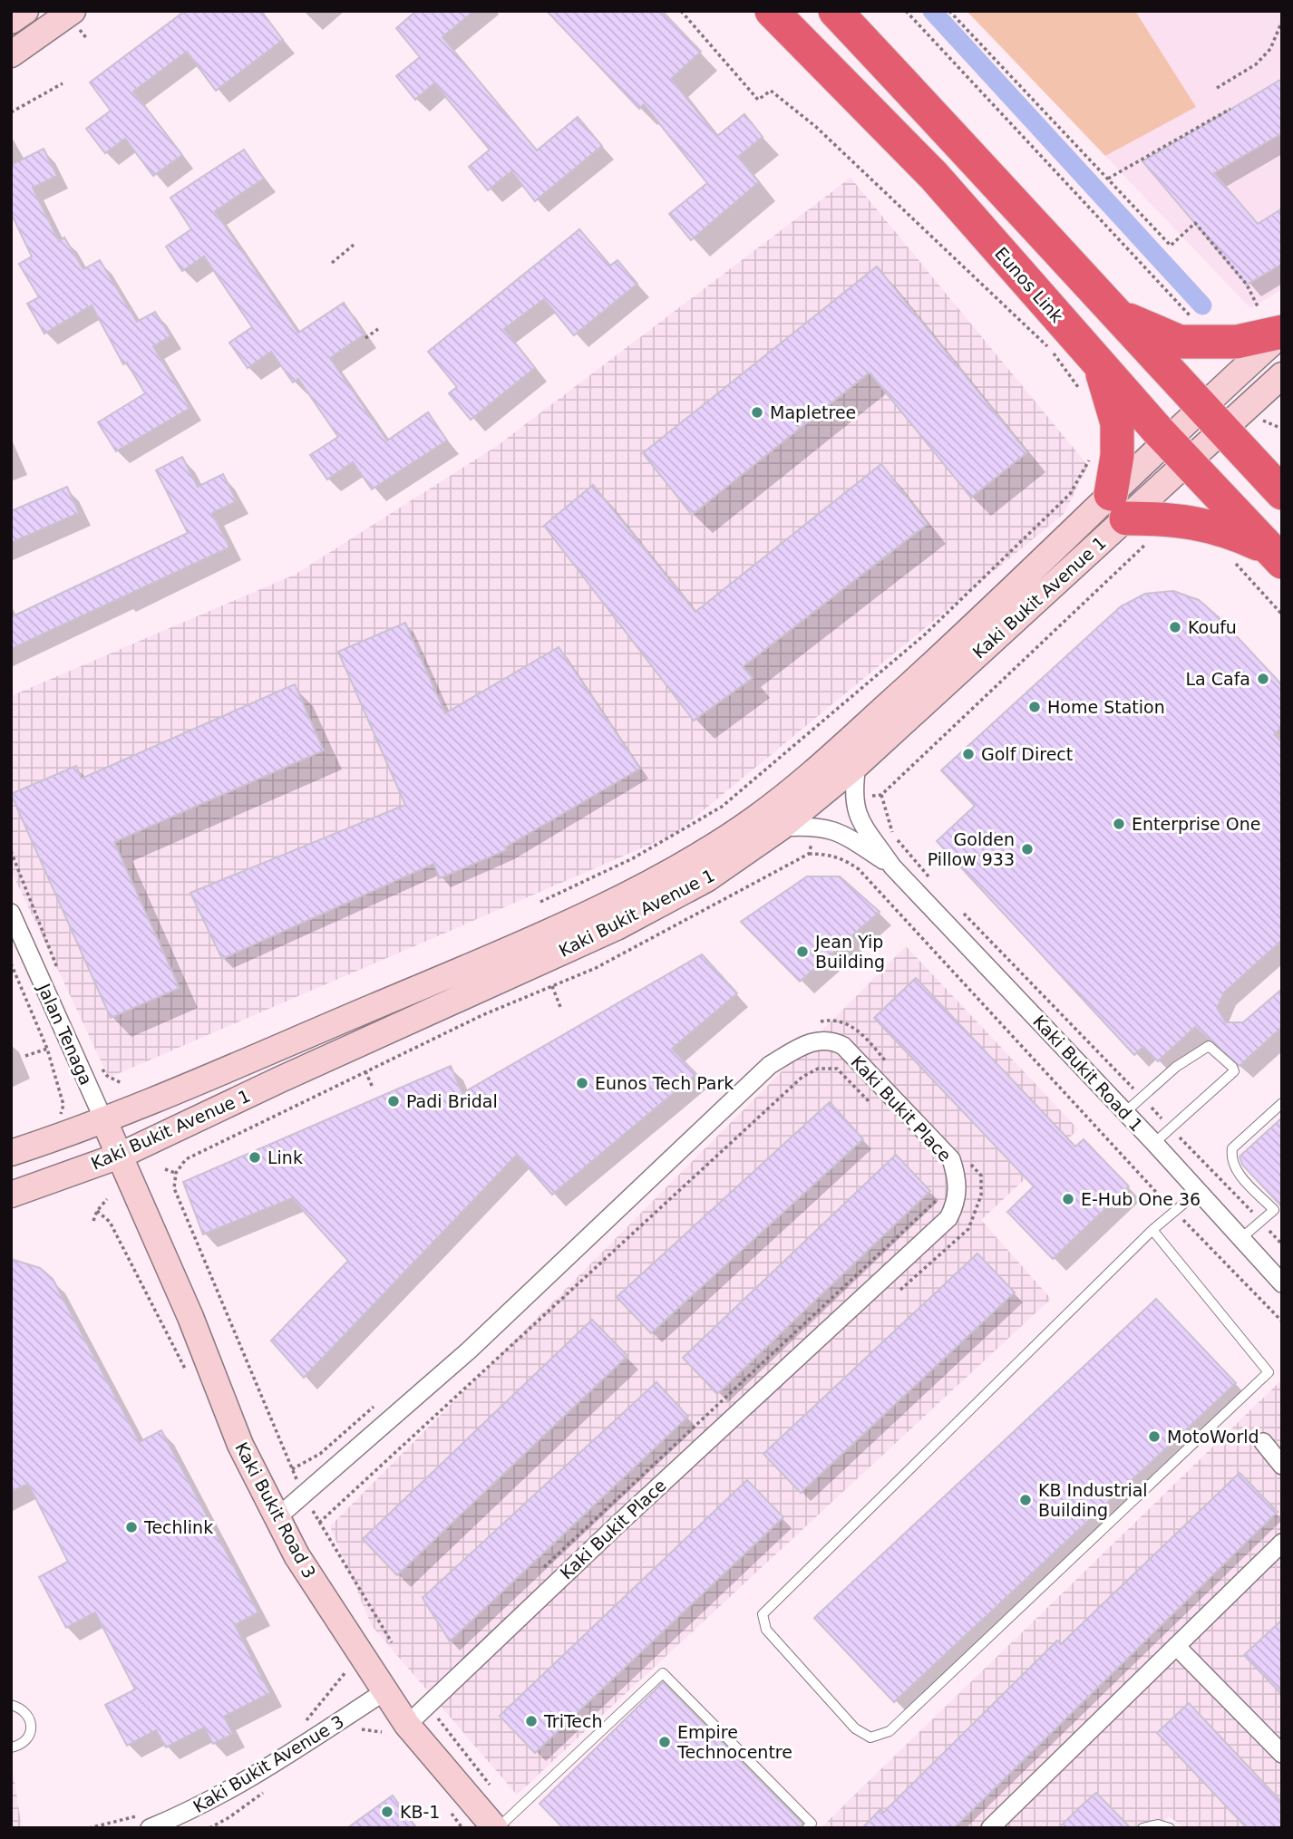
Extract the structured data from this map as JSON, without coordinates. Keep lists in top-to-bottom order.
{
  "streets": {
    "highway": ["Eunos Link"],
    "main road": ["Kaki Bukit Avenue 1", "Jalan Tenaga", "Kaki Bukit Road 3"],
    "street": ["Kaki Bukit Road 1", "Kaki Bukit Place", "Kaki Bukit Avenue 3"]
  },
  "crossings": [
    ["Eunos Link", "Kaki Bukit Avenue 1"],
    ["Kaki Bukit Avenue 1", "Jalan Tenaga"],
    ["Kaki Bukit Avenue 1", "Kaki Bukit Road 1"],
    ["Kaki Bukit Avenue 1", "Kaki Bukit Road 3"],
    ["Jalan Tenaga", "Kaki Bukit Road 3"],
    ["Kaki Bukit Place", "Kaki Bukit Road 3"],
    ["Kaki Bukit Road 3", "Kaki Bukit Avenue 3"]
  ],
  "places": [
    "Mapletree",
    "Koufu",
    "La Cafa",
    "Home Station",
    "Golf Direct",
    "Enterprise One",
    "Golden Pillow 933",
    "Jean Yip Building",
    "Eunos Tech Park",
    "Padi Bridal",
    "Link",
    "E-Hub One 36",
    "MotoWorld",
    "KB Industrial Building",
    "Techlink",
    "TriTech",
    "Empire Technocentre",
    "KB-1"
  ]
}
